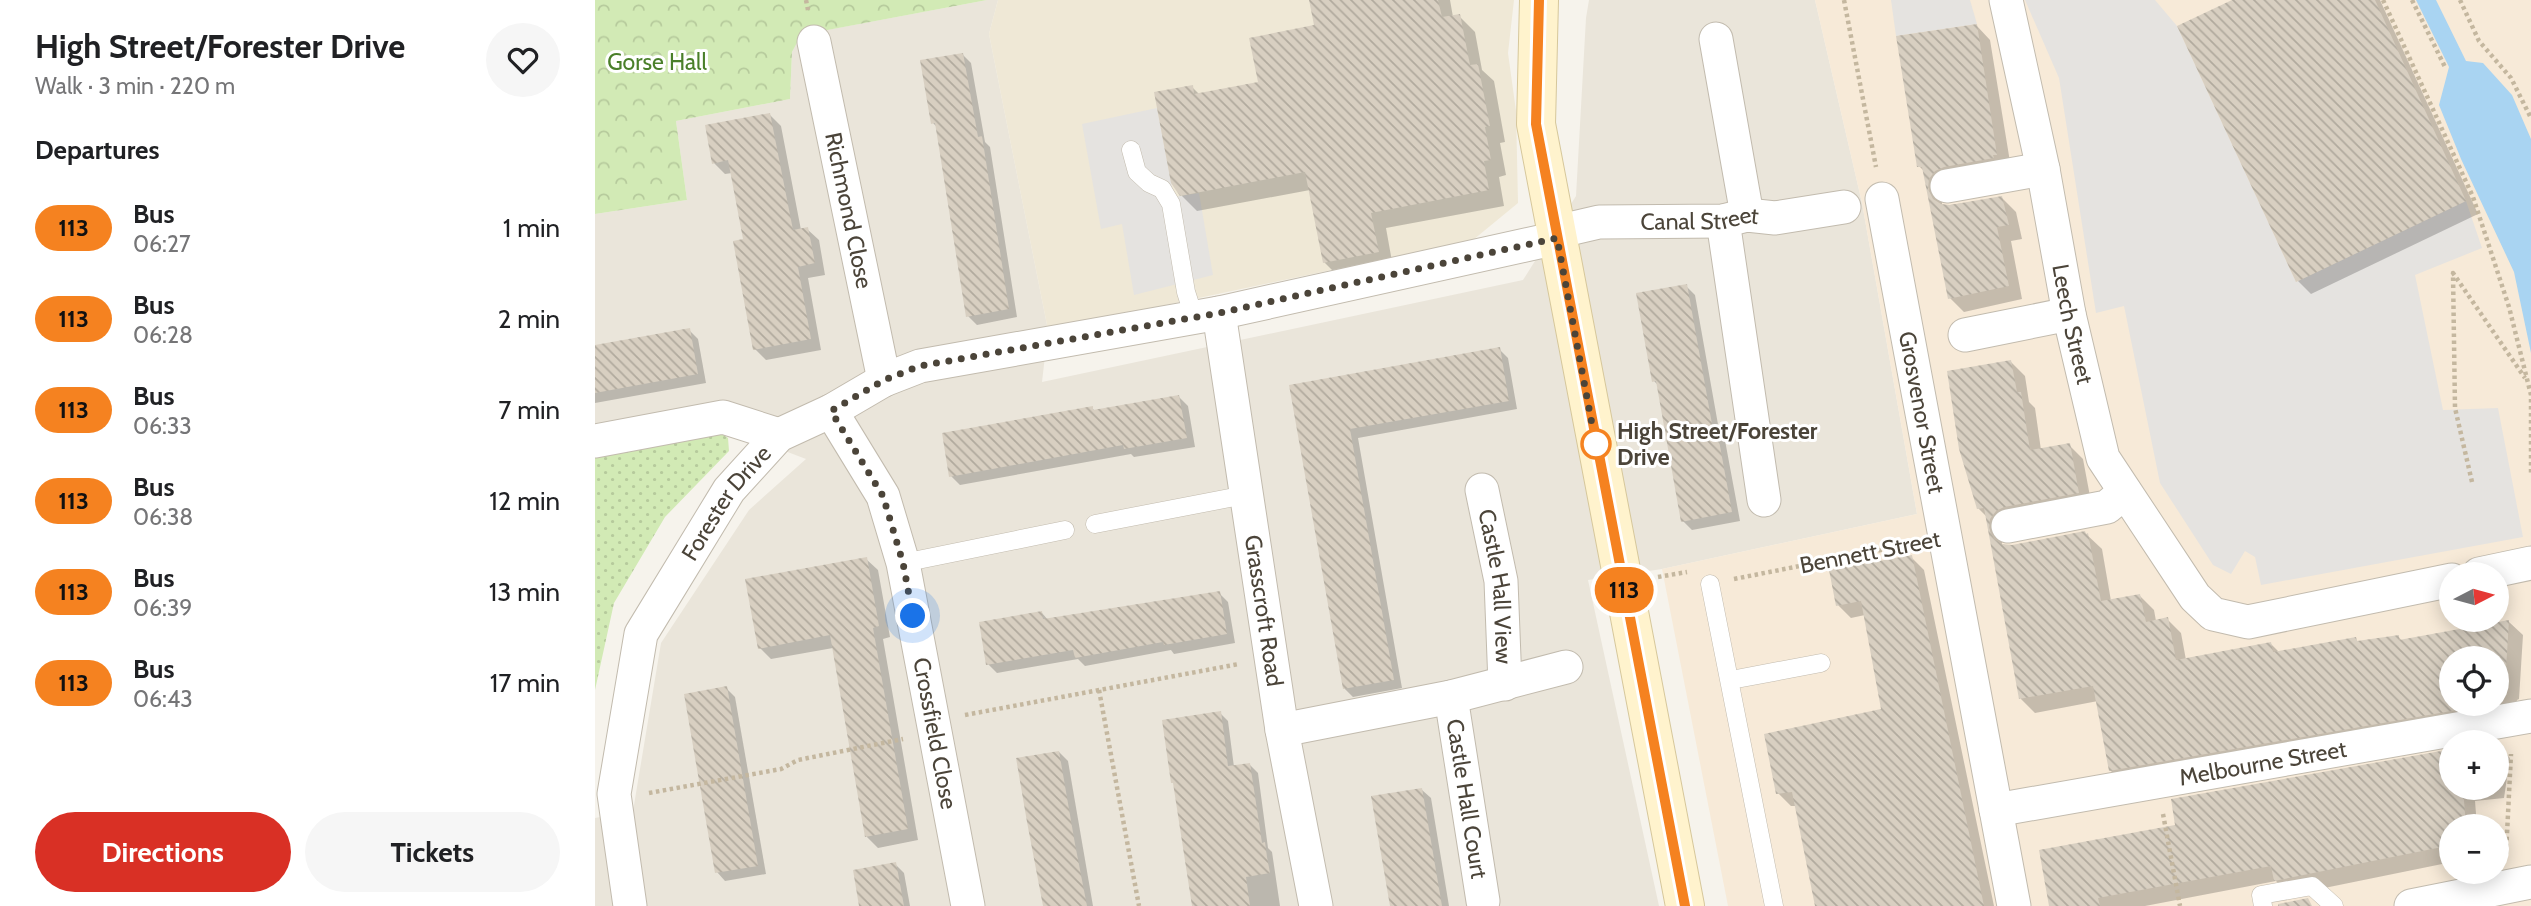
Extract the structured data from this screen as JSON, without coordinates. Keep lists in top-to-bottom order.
{
  "streets": {
    "street": [
      "Richmond Close",
      "Canal Street",
      "Leech Street",
      "Grosvenor Street",
      "Forester Drive",
      "Castle Hall View",
      "Grasscroft Road",
      "Crossfield Close",
      "Melbourne Street",
      "Castle Hall Court"
    ],
    "path": ["Bennett Street"]
  },
  "crossings": [
    ["Richmond Close", "Forester Drive"],
    ["Canal Street", "Forester Drive"],
    ["Grosvenor Street", "Bennett Street"],
    ["Grosvenor Street", "Melbourne Street"],
    ["Forester Drive", "Grasscroft Road"],
    ["Forester Drive", "Crossfield Close"],
    ["Castle Hall View", "Castle Hall Court"],
    ["Grasscroft Road", "Castle Hall Court"]
  ],
  "parks": ["Gorse Hall"],
  "places": ["High Street/Forester Drive"],
  "lines": ["bus line 113"],
  "north": "right",
  "page": {
    "heading": [
      ["High Street/Forester Drive", "Walk · 3 min · 220 m"],
      "Departures"
    ],
    "on_map": "113",
    "list": [
      {
        "mark": "113",
        "name": "Bus",
        "note": "06:27",
        "value": "1 min"
      },
      {
        "mark": "113",
        "name": "Bus",
        "note": "06:28",
        "value": "2 min"
      },
      {
        "mark": "113",
        "name": "Bus",
        "note": "06:33",
        "value": "7 min"
      },
      {
        "mark": "113",
        "name": "Bus",
        "note": "06:38",
        "value": "12 min"
      },
      {
        "mark": "113",
        "name": "Bus",
        "note": "06:39",
        "value": "13 min"
      },
      {
        "mark": "113",
        "name": "Bus",
        "note": "06:43",
        "value": "17 min"
      }
    ],
    "map_buttons": ["+", "−"],
    "buttons": ["Directions", "Tickets"]
  }
}
